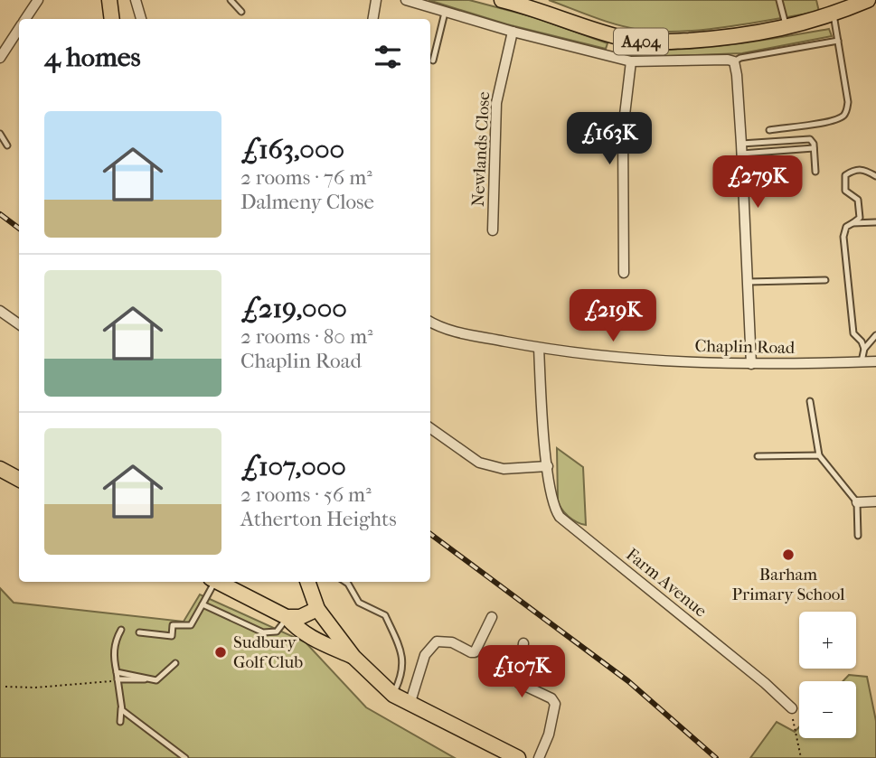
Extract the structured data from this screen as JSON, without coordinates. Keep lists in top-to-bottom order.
{
  "streets": {
    "main road": ["A404"],
    "street": ["Newlands Close", "Chaplin Road", "Farm Avenue"]
  },
  "crossings": [
    ["Chaplin Road", "Farm Avenue"]
  ],
  "places": ["Barham Primary School", "Sudbury Golf Club"],
  "page": {
    "heading": "4 homes",
    "list": [
      {
        "name": "£163,000",
        "note": "2 rooms · 76 m² · Dalmeny Close"
      },
      {
        "name": "£219,000",
        "note": "2 rooms · 80 m² · Chaplin Road"
      },
      {
        "name": "£107,000",
        "note": "2 rooms · 56 m² · Atherton Heights"
      }
    ],
    "price": [
      "£163K",
      "£279K",
      "£219K",
      "£107K"
    ],
    "map_buttons": ["+", "−"]
  }
}
